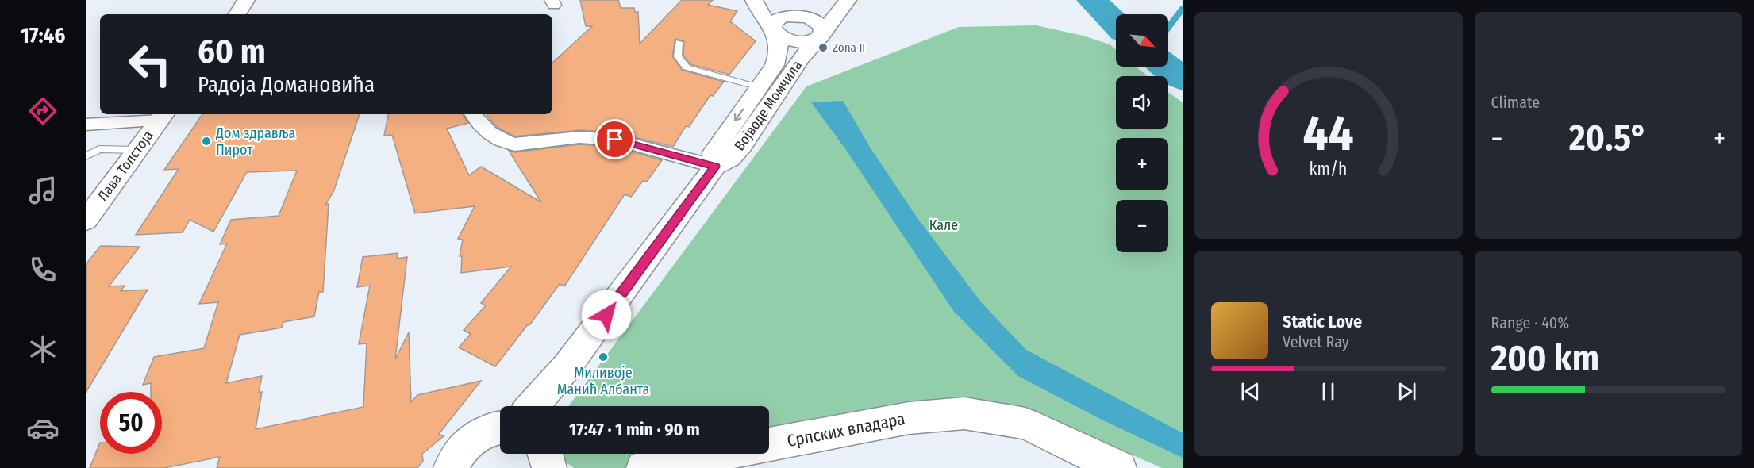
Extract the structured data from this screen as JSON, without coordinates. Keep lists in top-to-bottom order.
{
  "streets": {
    "main road": ["Војводе Момчила", "Лава Толстоја", "Српских владара"]
  },
  "parks": ["Кале"],
  "places": ["Zona II", "Дом здравља Пирот", "Миливоје Манић Албанта"],
  "north": "bottom right",
  "page": {
    "tabs": "17:46",
    "tile": [
      "Climate",
      ["Range · 40%", "200 km"]
    ],
    "map_buttons": ["+", "−"],
    "turn": ["60 m", "Радоја Домановића"],
    "heat": ["−", "20.5°", "+"],
    "song": ["Static Love", "Velvet Ray"],
    "limit": "50",
    "trip": "17:47 · 1 min · 90 m",
    "gauge": ["44", "km/h"]
  }
}
